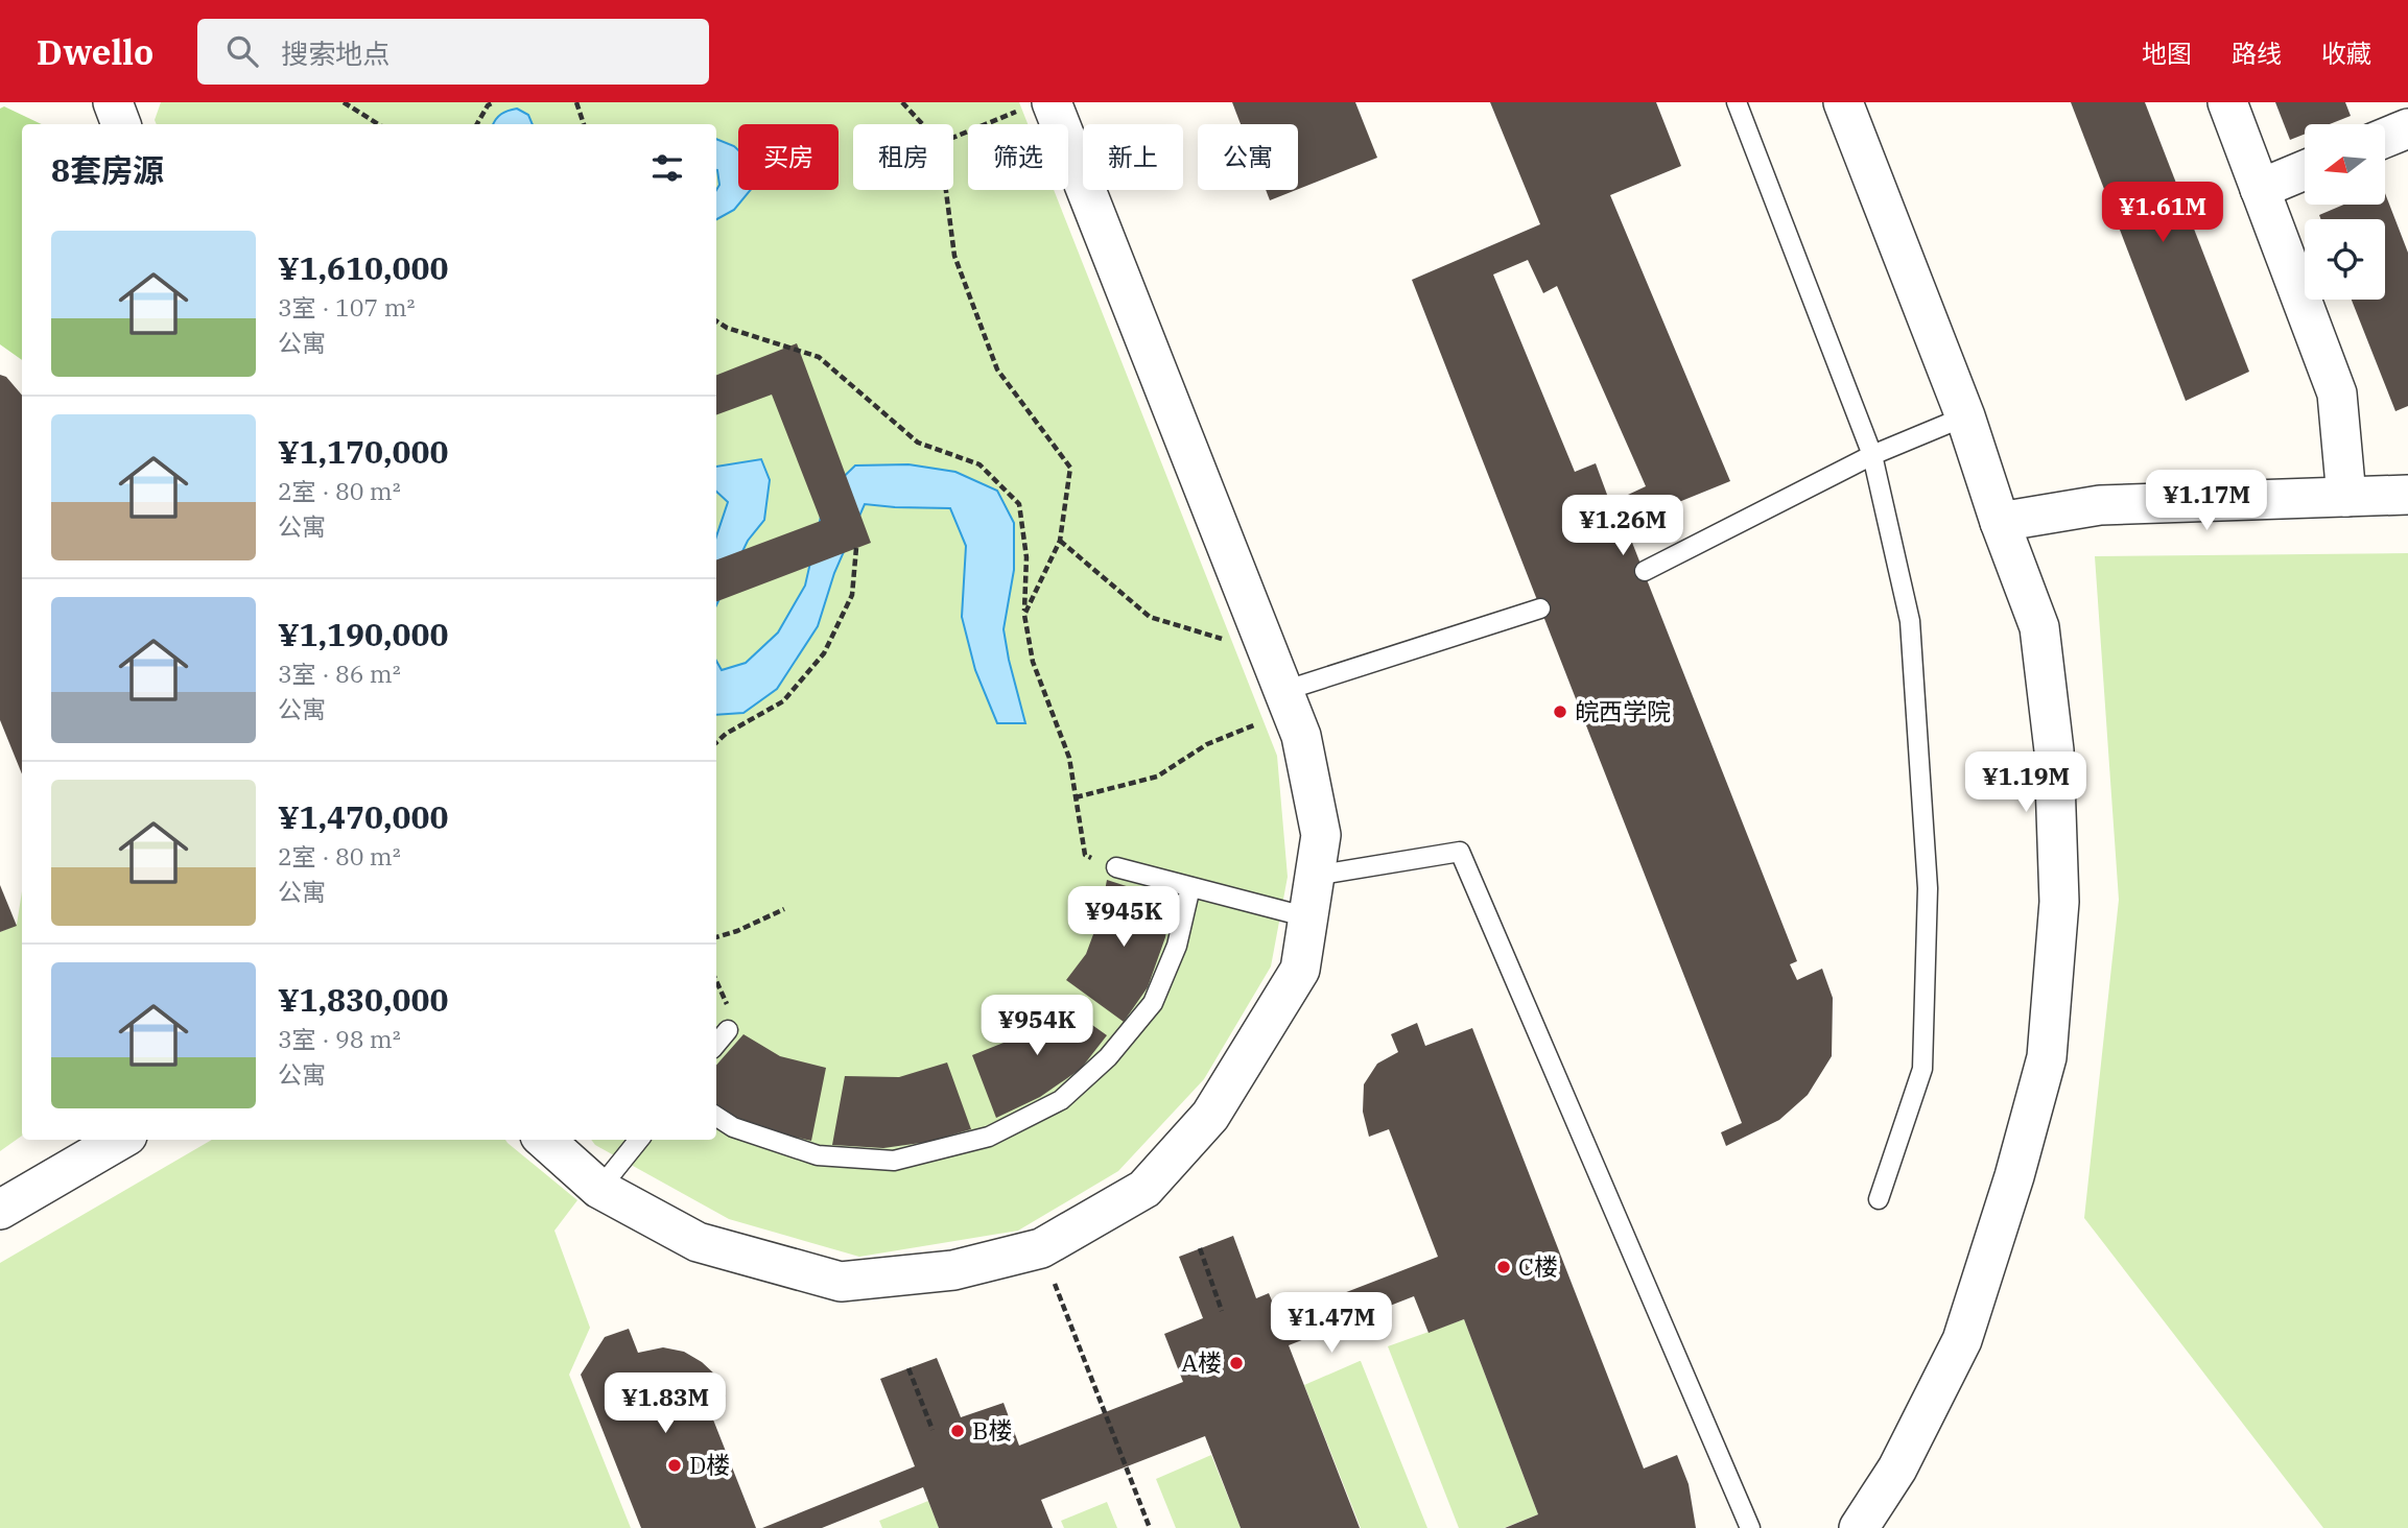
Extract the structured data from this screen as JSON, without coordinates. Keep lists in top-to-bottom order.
{
  "places": [
    "皖西学院",
    "C楼",
    "A楼",
    "B楼",
    "D楼"
  ],
  "north": "left",
  "page": {
    "header": "Dwello",
    "search": "搜索地点",
    "nav": ["地图", "路线", "收藏"],
    "chip": [
      "买房",
      "租房",
      "筛选",
      "新上",
      "公寓"
    ],
    "heading": "8套房源",
    "price": [
      "¥1.61M",
      "¥1.17M",
      "¥1.26M",
      "¥1.19M",
      "¥945K",
      "¥954K",
      "¥1.47M",
      "¥1.83M"
    ],
    "list": [
      {
        "name": "¥1,610,000",
        "note": "3室 · 107 m² · 公寓"
      },
      {
        "name": "¥1,170,000",
        "note": "2室 · 80 m² · 公寓"
      },
      {
        "name": "¥1,190,000",
        "note": "3室 · 86 m² · 公寓"
      },
      {
        "name": "¥1,470,000",
        "note": "2室 · 80 m² · 公寓"
      },
      {
        "name": "¥1,830,000",
        "note": "3室 · 98 m² · 公寓"
      }
    ]
  }
}
